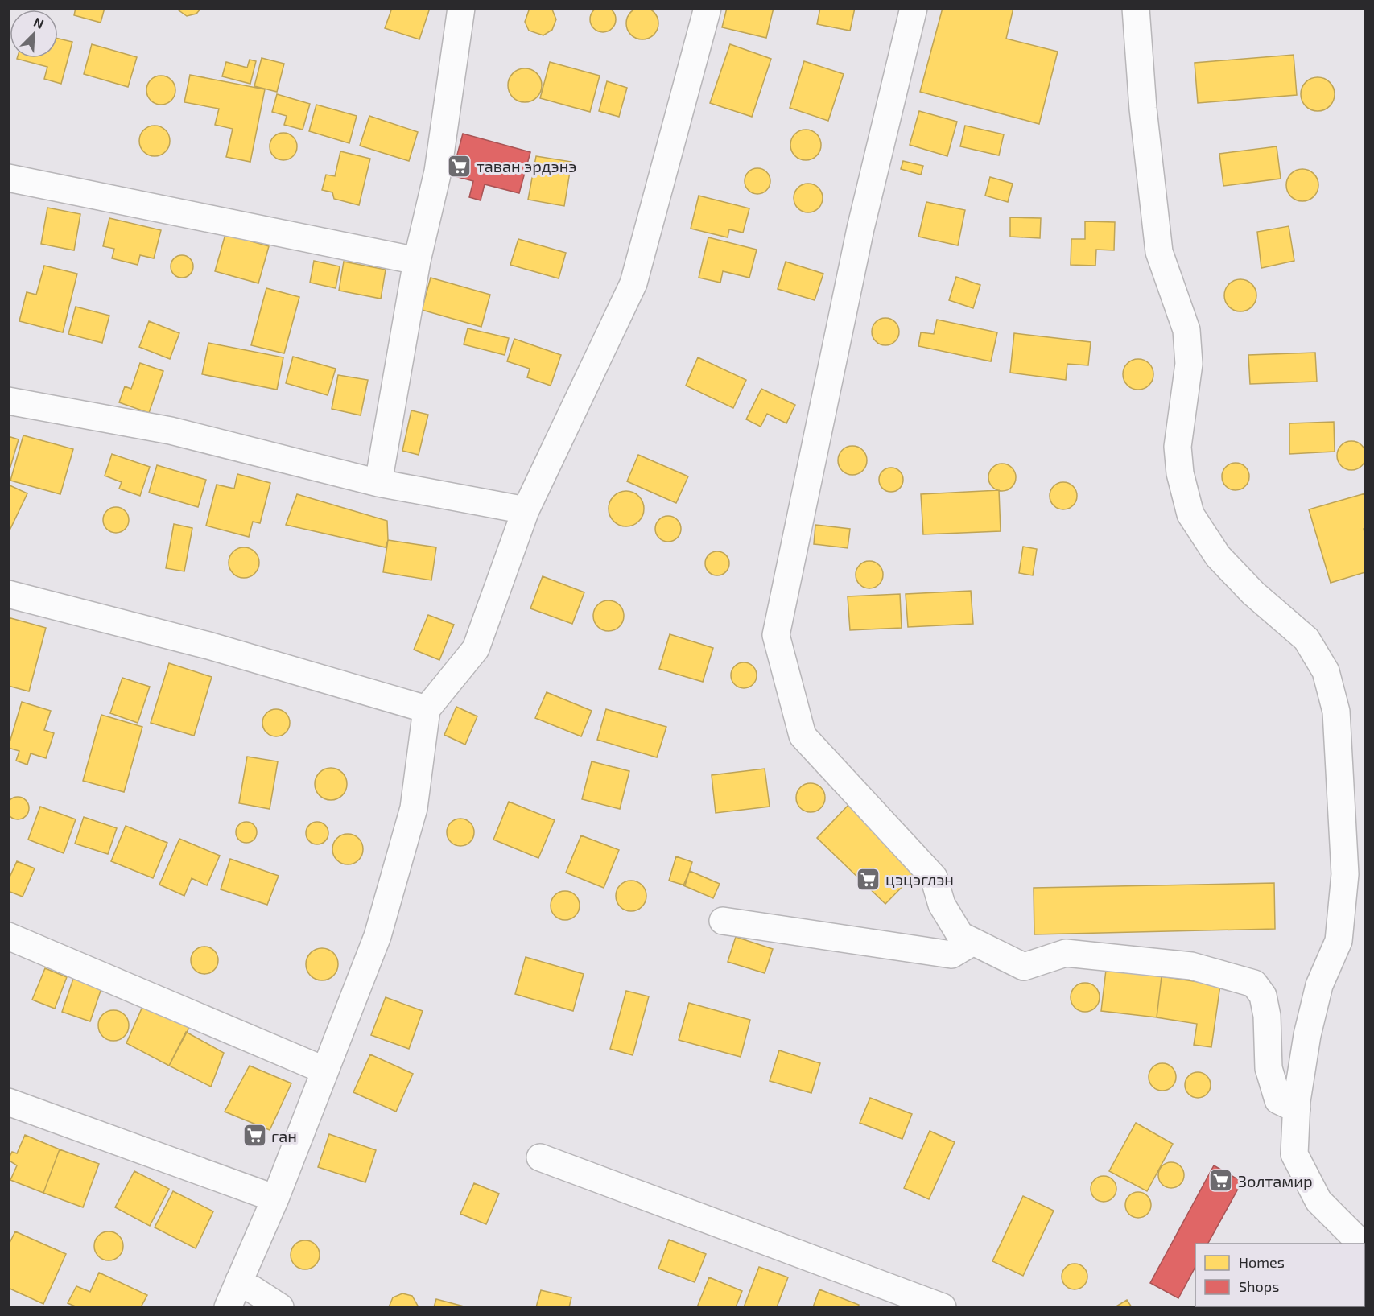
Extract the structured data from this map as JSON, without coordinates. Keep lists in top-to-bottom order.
{
  "places": {
    "supermarket": [
      "таван эрдэнэ",
      "цэцэглэн",
      "ган",
      "Золтамир"
    ]
  },
  "legend": ["Homes", "Shops"],
  "north": "top right"
}
